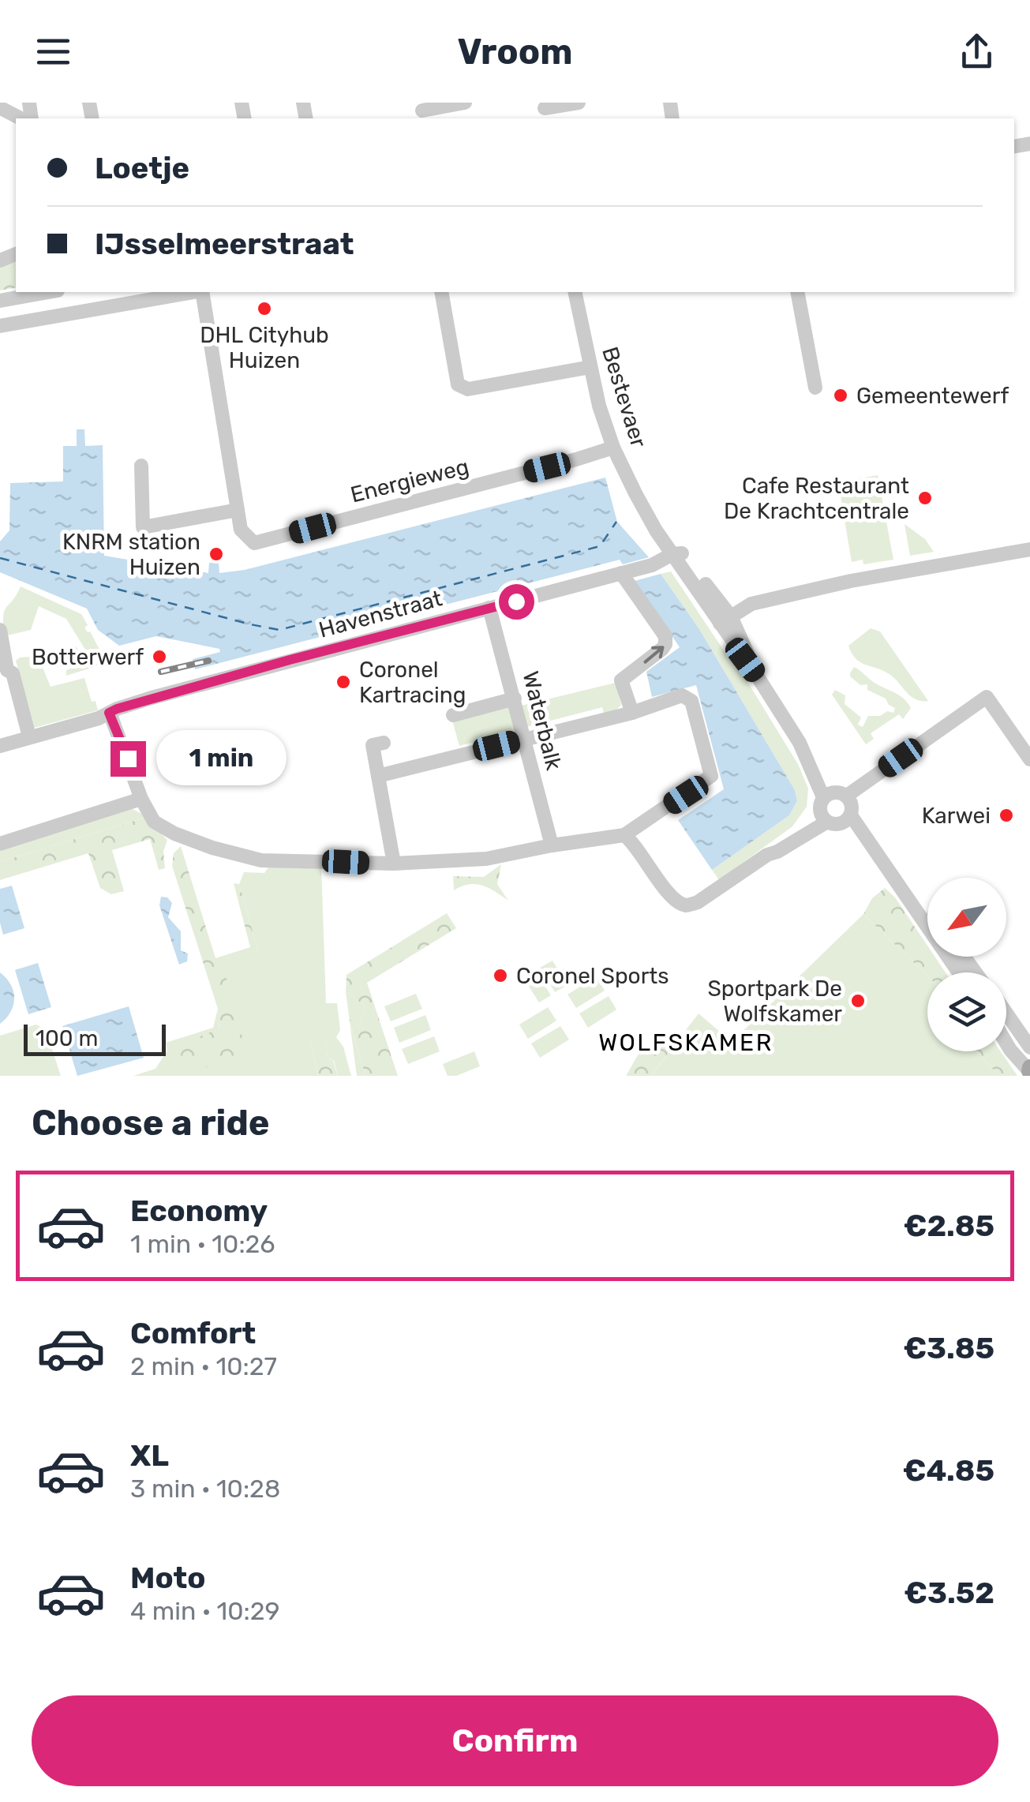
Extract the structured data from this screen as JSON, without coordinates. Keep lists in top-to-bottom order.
{
  "streets": {
    "street": [
      "Bestevaer",
      "Energieweg",
      "Havenstraat",
      "Waterbalk"
    ]
  },
  "crossings": [
    ["Bestevaer", "Energieweg"],
    ["Bestevaer", "Havenstraat"],
    ["Havenstraat", "Waterbalk"]
  ],
  "districts": ["WOLFSKAMER"],
  "places": [
    "DHL Cityhub Huizen",
    "Gemeentewerf",
    "Cafe Restaurant De Krachtcentrale",
    "KNRM station Huizen",
    "Botterwerf",
    "Coronel Kartracing",
    "Karwei",
    "Coronel Sports",
    "Sportpark De Wolfskamer"
  ],
  "scale_bar": "100 m",
  "north": "bottom left",
  "page": {
    "header": "Vroom",
    "banner": ["Loetje", "IJsselmeerstraat"],
    "bubble": "1 min",
    "scale": "100 m",
    "heading": "Choose a ride",
    "list": [
      {
        "name": "Economy",
        "note": "1 min · 10:26",
        "value": "€2.85"
      },
      {
        "name": "Comfort",
        "note": "2 min · 10:27",
        "value": "€3.85"
      },
      {
        "name": "XL",
        "note": "3 min · 10:28",
        "value": "€4.85"
      },
      {
        "name": "Moto",
        "note": "4 min · 10:29",
        "value": "€3.52"
      }
    ],
    "buttons": "Confirm"
  }
}
